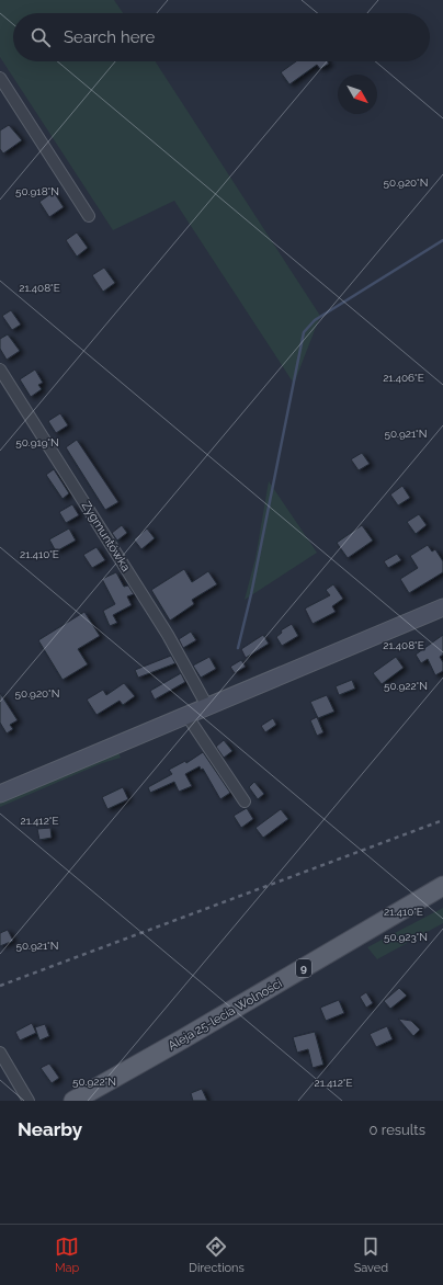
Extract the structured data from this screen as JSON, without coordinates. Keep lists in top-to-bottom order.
{
  "streets": {
    "main road": ["9", "Aleja 25-lecia Wolności"],
    "street": ["Zygmuntówka"]
  },
  "north": "bottom right",
  "page": {
    "search": "Search here",
    "heading": ["Nearby", "0 results"],
    "nav": ["Map", "Directions", "Saved"]
  },
  "coordinates": [
    "50.920°N",
    "50.918°N",
    "21.408°E",
    "21.406°E",
    "50.921°N",
    "50.919°N",
    "21.410°E",
    "50.922°N",
    "21.412°E",
    "50.923°N"
  ]
}
